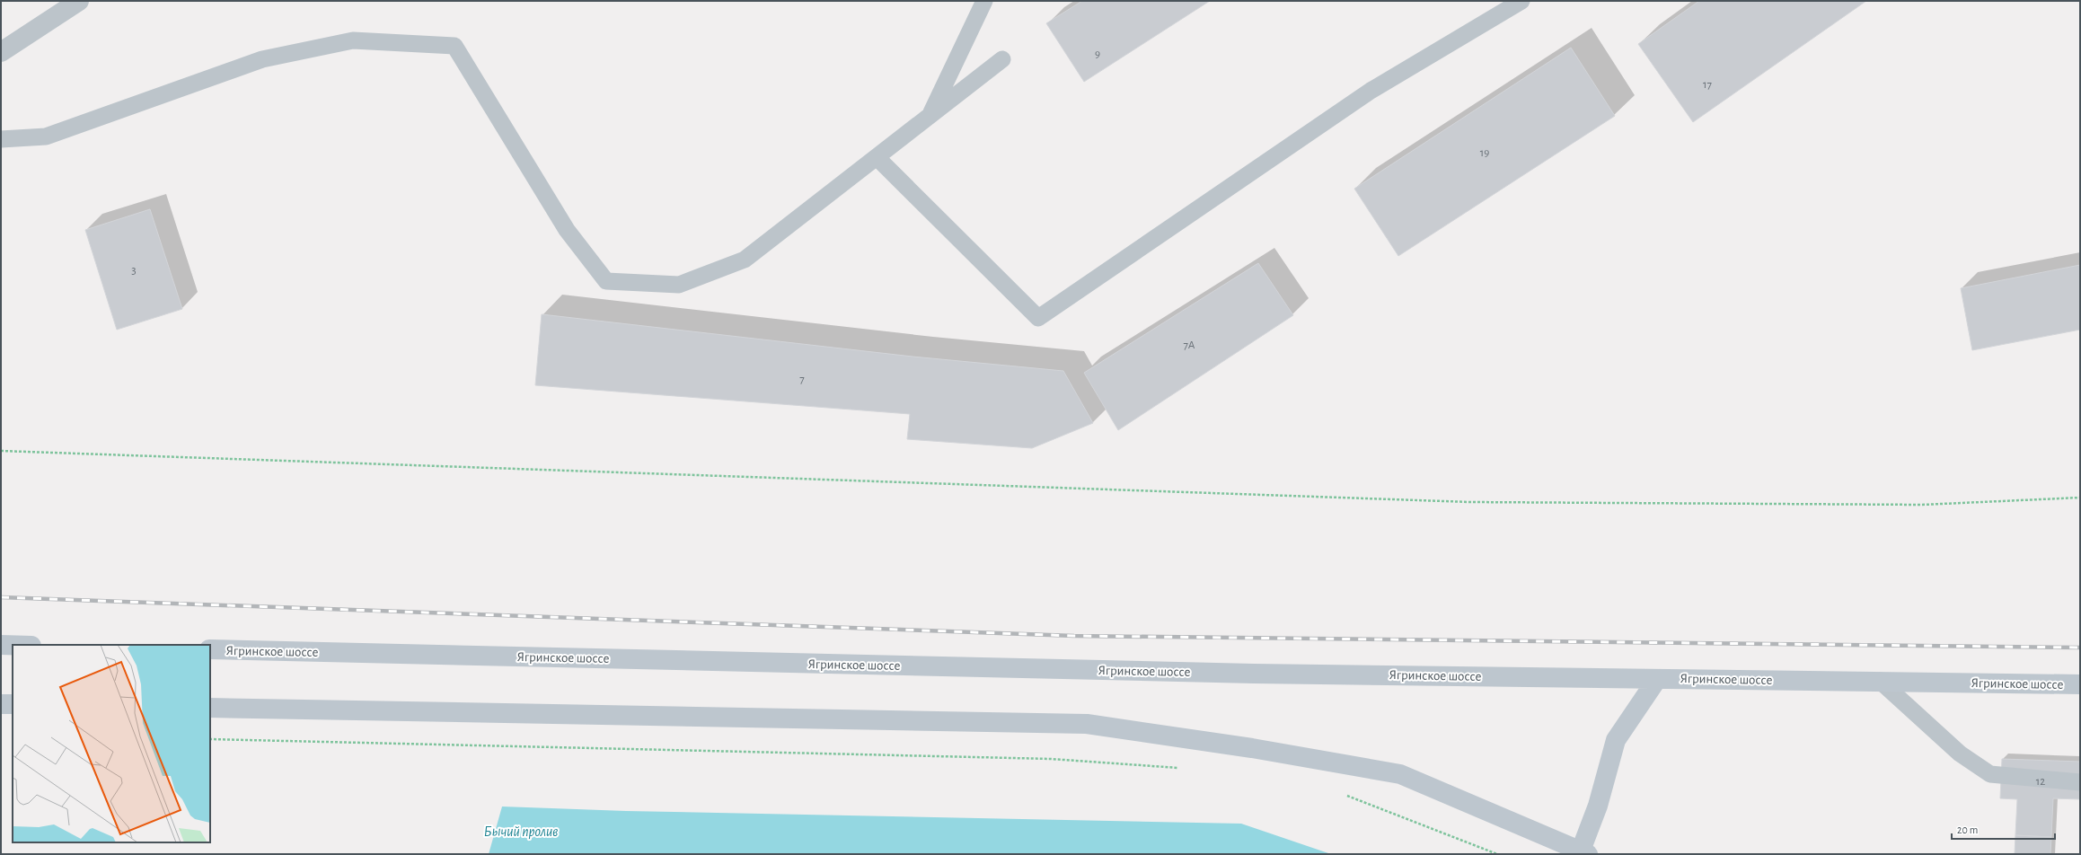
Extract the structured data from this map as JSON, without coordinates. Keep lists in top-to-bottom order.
{
  "streets": {
    "main road": ["Ягринское шоссе"]
  },
  "water": ["Бычий пролив"],
  "house_numbers": [
    "9",
    "17",
    "19",
    "3",
    "7А",
    "7",
    "12"
  ],
  "scale_bar": "20 m"
}
